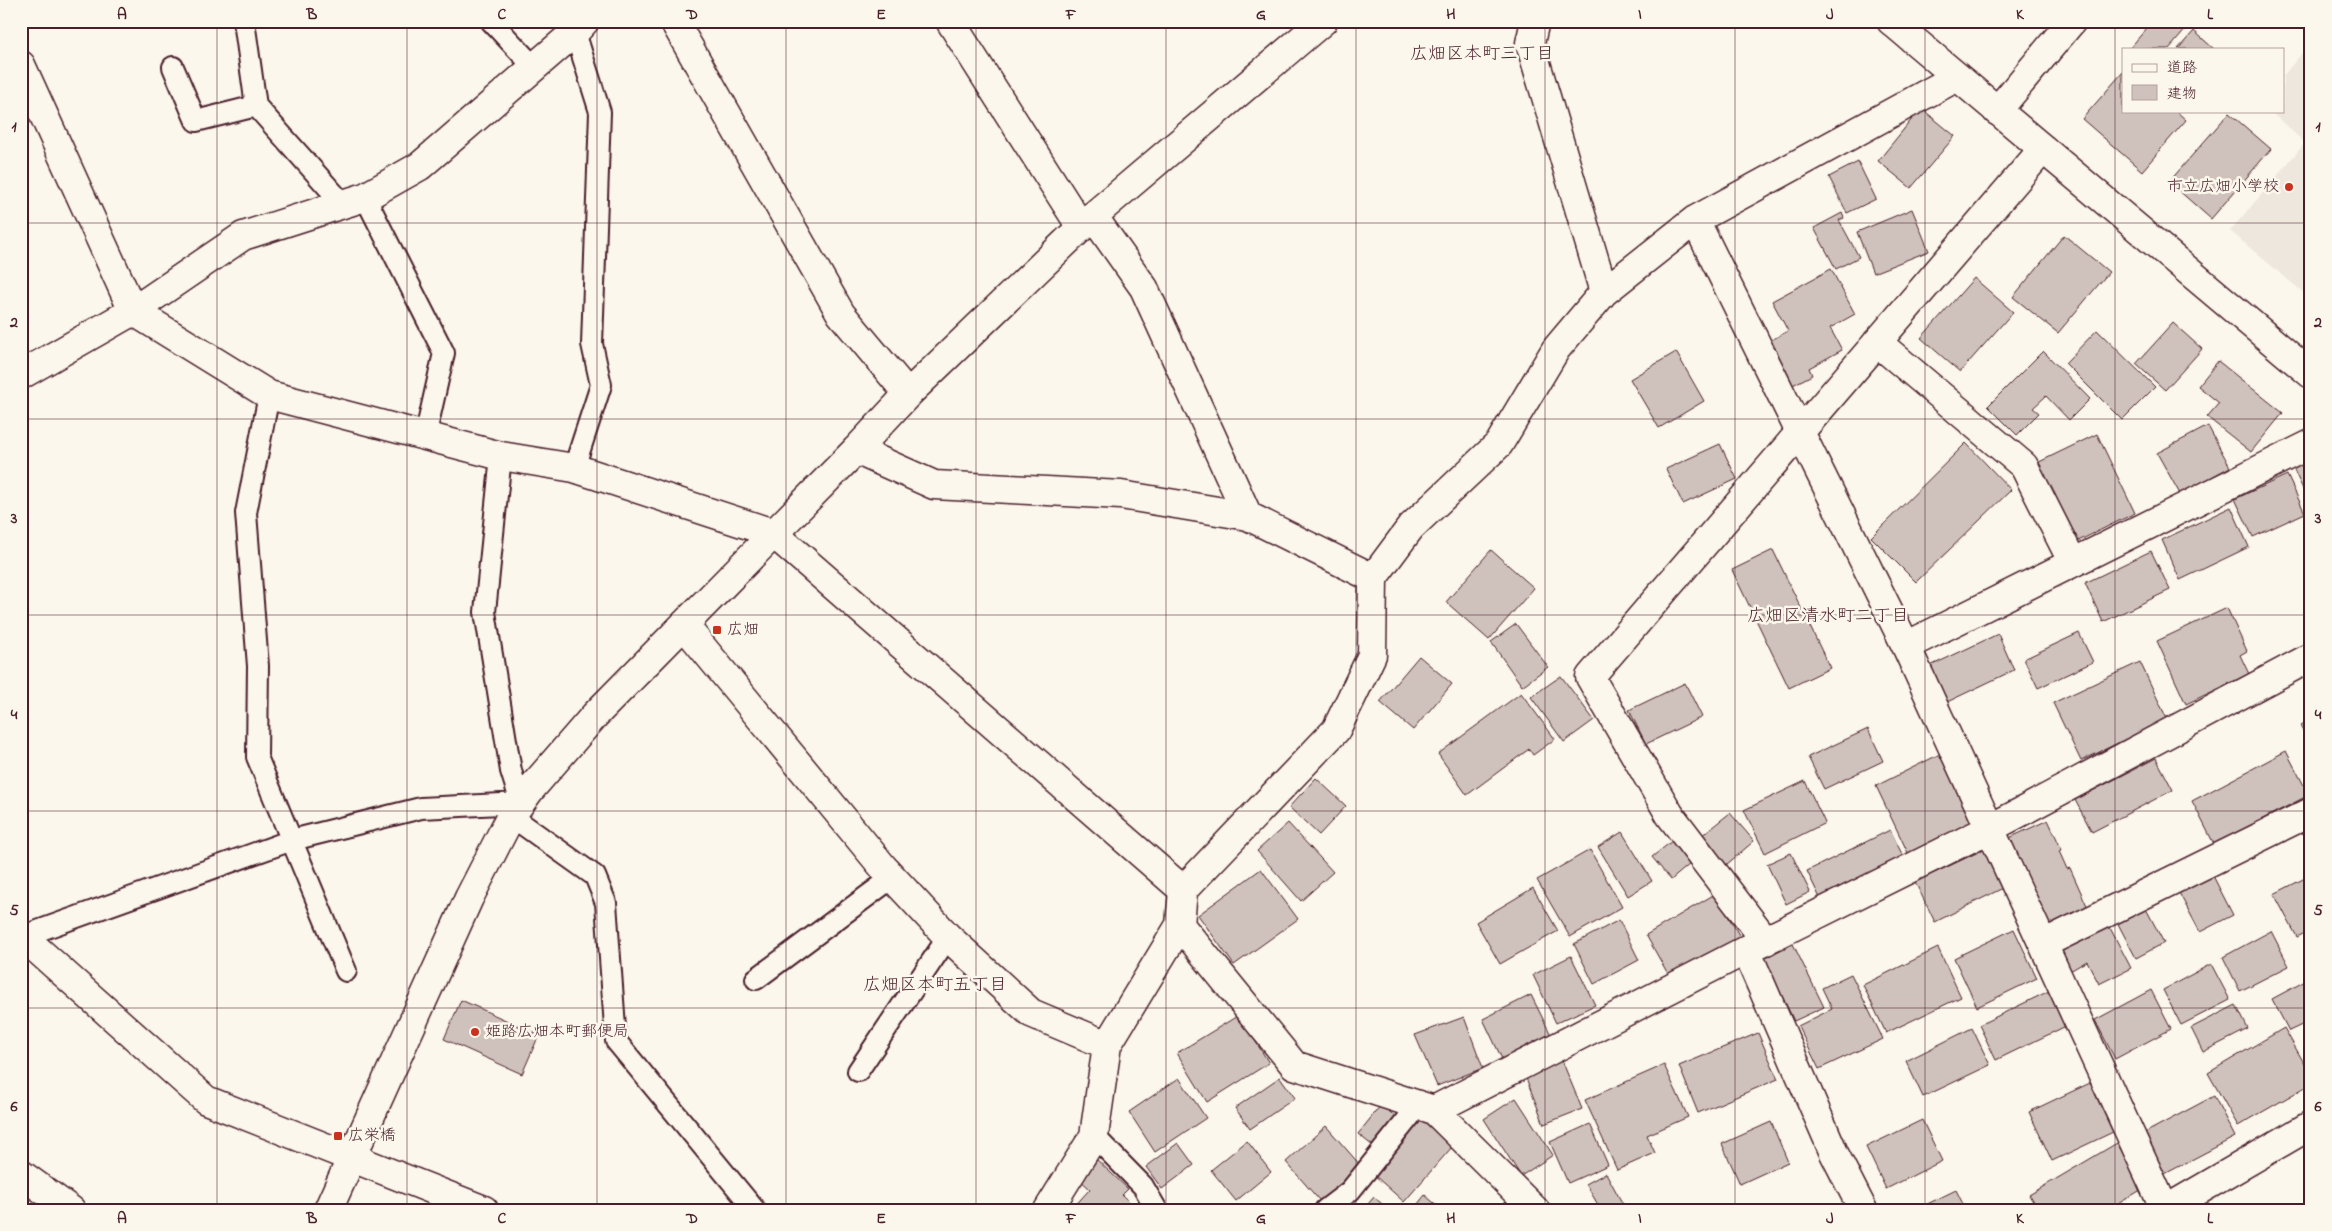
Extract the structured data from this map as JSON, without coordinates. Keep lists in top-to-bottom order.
{
  "districts": ["広畑区本町三丁目", "広畑区清水町二丁目", "広畑区本町五丁目"],
  "places": {
    "other": ["市立広畑小学校", "姫路広畑本町郵便局"],
    "transit": ["広畑", "広栄橋"]
  },
  "legend": ["道路", "建物"],
  "grid": {
    "columns": [
      "A",
      "B",
      "C",
      "D",
      "E",
      "F",
      "G",
      "H",
      "I",
      "J",
      "K",
      "L"
    ],
    "rows": [
      "1",
      "2",
      "3",
      "4",
      "5",
      "6"
    ]
  }
}
